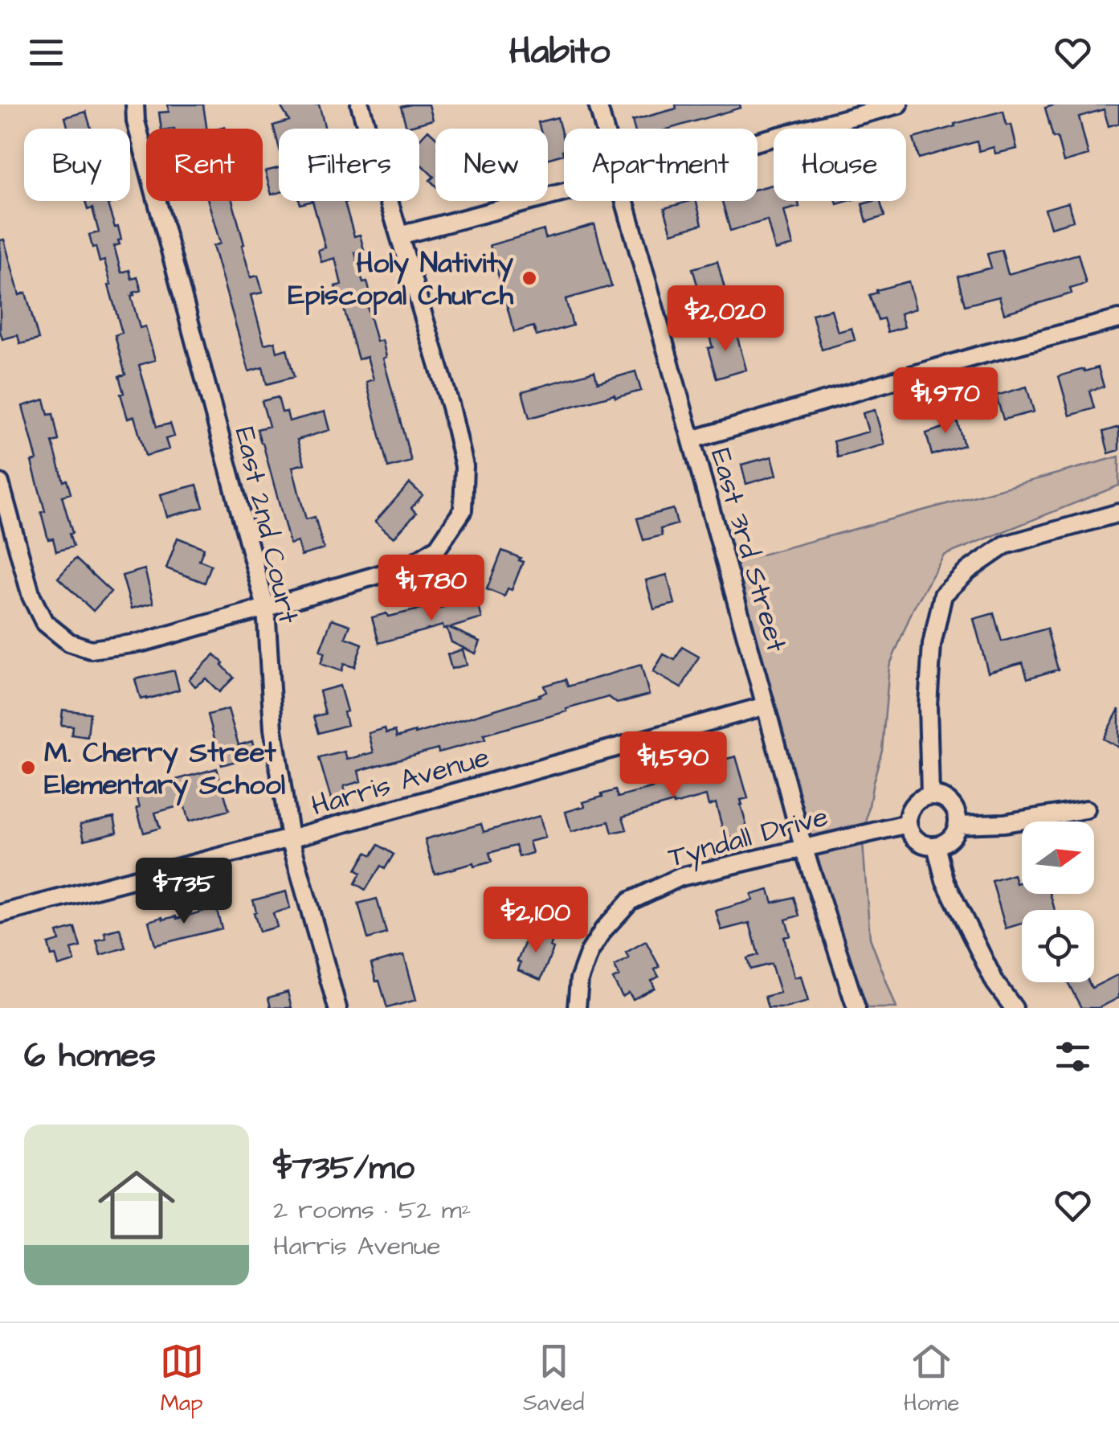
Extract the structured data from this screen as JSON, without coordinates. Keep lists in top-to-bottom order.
{
  "streets": {
    "street": [
      "East 2nd Court",
      "East 3rd Street",
      "Harris Avenue",
      "Tyndall Drive"
    ]
  },
  "crossings": [
    ["East 2nd Court", "Harris Avenue"],
    ["East 3rd Street", "Harris Avenue"],
    ["East 3rd Street", "Tyndall Drive"]
  ],
  "places": ["Holy Nativity Episcopal Church", "M. Cherry Street Elementary School"],
  "north": "right",
  "page": {
    "header": "Habito",
    "chip": [
      "Buy",
      "Rent",
      "Filters",
      "New",
      "Apartment",
      "House"
    ],
    "price": [
      "$2,020",
      "$1,970",
      "$1,780",
      "$1,590",
      "$735",
      "$2,100"
    ],
    "heading": "6 homes",
    "list": [
      {
        "name": "$735/mo",
        "note": "2 rooms · 52 m² · Harris Avenue"
      }
    ],
    "tabs": ["Map", "Saved", "Home"]
  }
}
